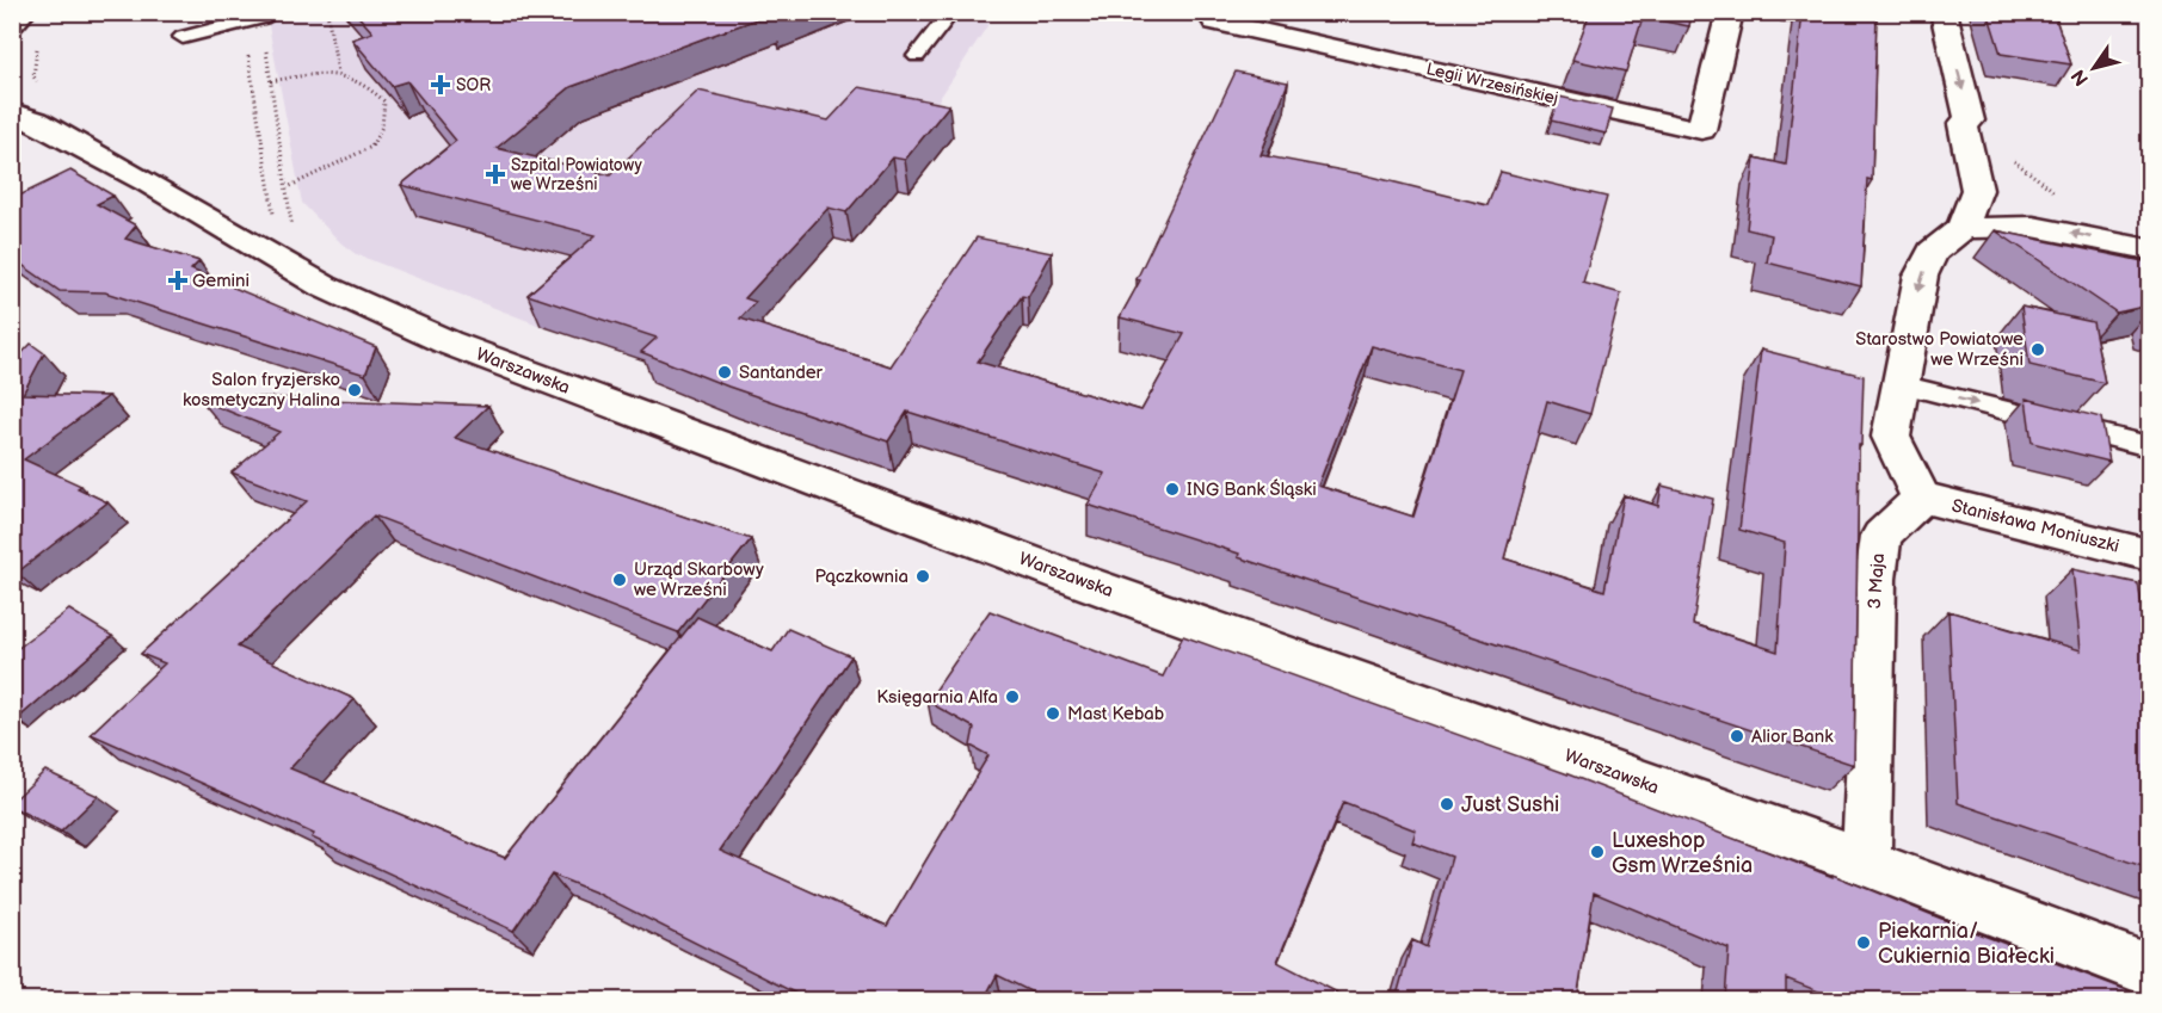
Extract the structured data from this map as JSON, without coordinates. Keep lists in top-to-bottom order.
{
  "streets": {
    "street": [
      "Legii Wrzesińskiej",
      "Warszawska",
      "Stanisława Moniuszki",
      "3 Maja"
    ]
  },
  "crossings": [
    ["Warszawska", "3 Maja"],
    ["Stanisława Moniuszki", "3 Maja"]
  ],
  "places": {
    "health": ["SOR", "Szpital Powiatowy we Wrześni", "Gemini"],
    "other": [
      "Starostwo Powiatowe we Wrześni",
      "Santander",
      "Salon fryzjersko kosmetyczny Halina",
      "ING Bank Śląski",
      "Pączkownia",
      "Urząd Skarbowy we Wrześni",
      "Księgarnia Alfa",
      "Mast Kebab",
      "Alior Bank",
      "Just Sushi",
      "Luxeshop Gsm Września",
      "Piekarnia/ Cukiernia Białecki"
    ]
  },
  "north": "bottom left"
}
